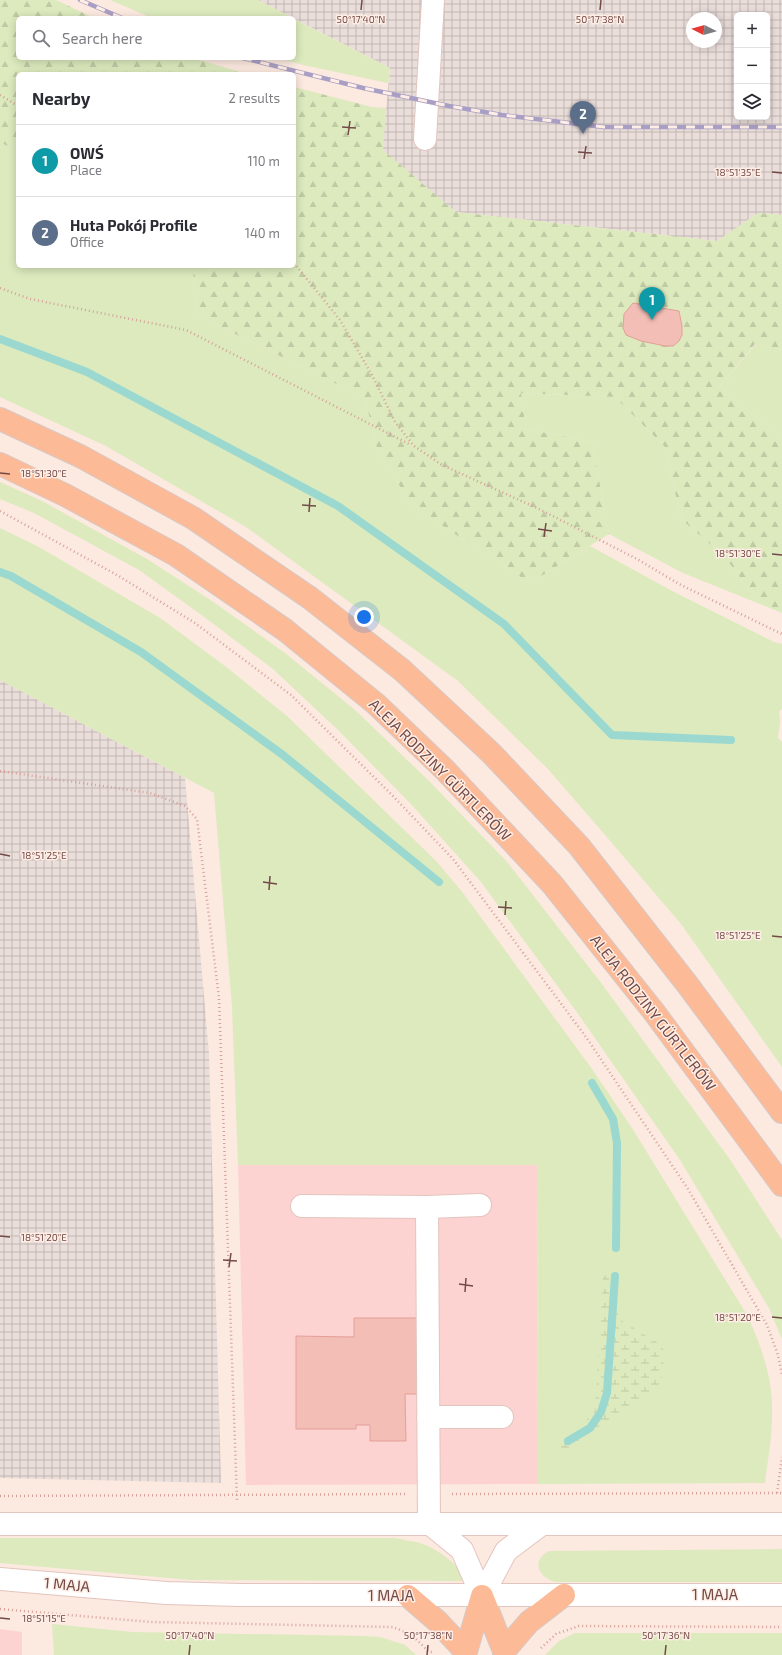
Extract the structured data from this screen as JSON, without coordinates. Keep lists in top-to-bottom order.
{
  "streets": {
    "main road": ["ALEJA RODZINY GÜRTLERÓW"],
    "street": ["1 MAJA"]
  },
  "north": "left",
  "page": {
    "map_buttons": ["+", "−"],
    "search": "Search here",
    "heading": ["Nearby", "2 results"],
    "pins": ["2", "1"],
    "list": [
      {
        "mark": "1",
        "name": "OWŚ",
        "note": "Place",
        "value": "110 m"
      },
      {
        "mark": "2",
        "name": "Huta Pokój Profile",
        "note": "Office",
        "value": "140 m"
      }
    ]
  },
  "coordinates": [
    "50°17'40\"N",
    "50°17'38\"N",
    "18°51'35\"E",
    "18°51'30\"E",
    "18°51'25\"E",
    "18°51'20\"E",
    "18°51'15\"E",
    "50°17'36\"N"
  ]
}
